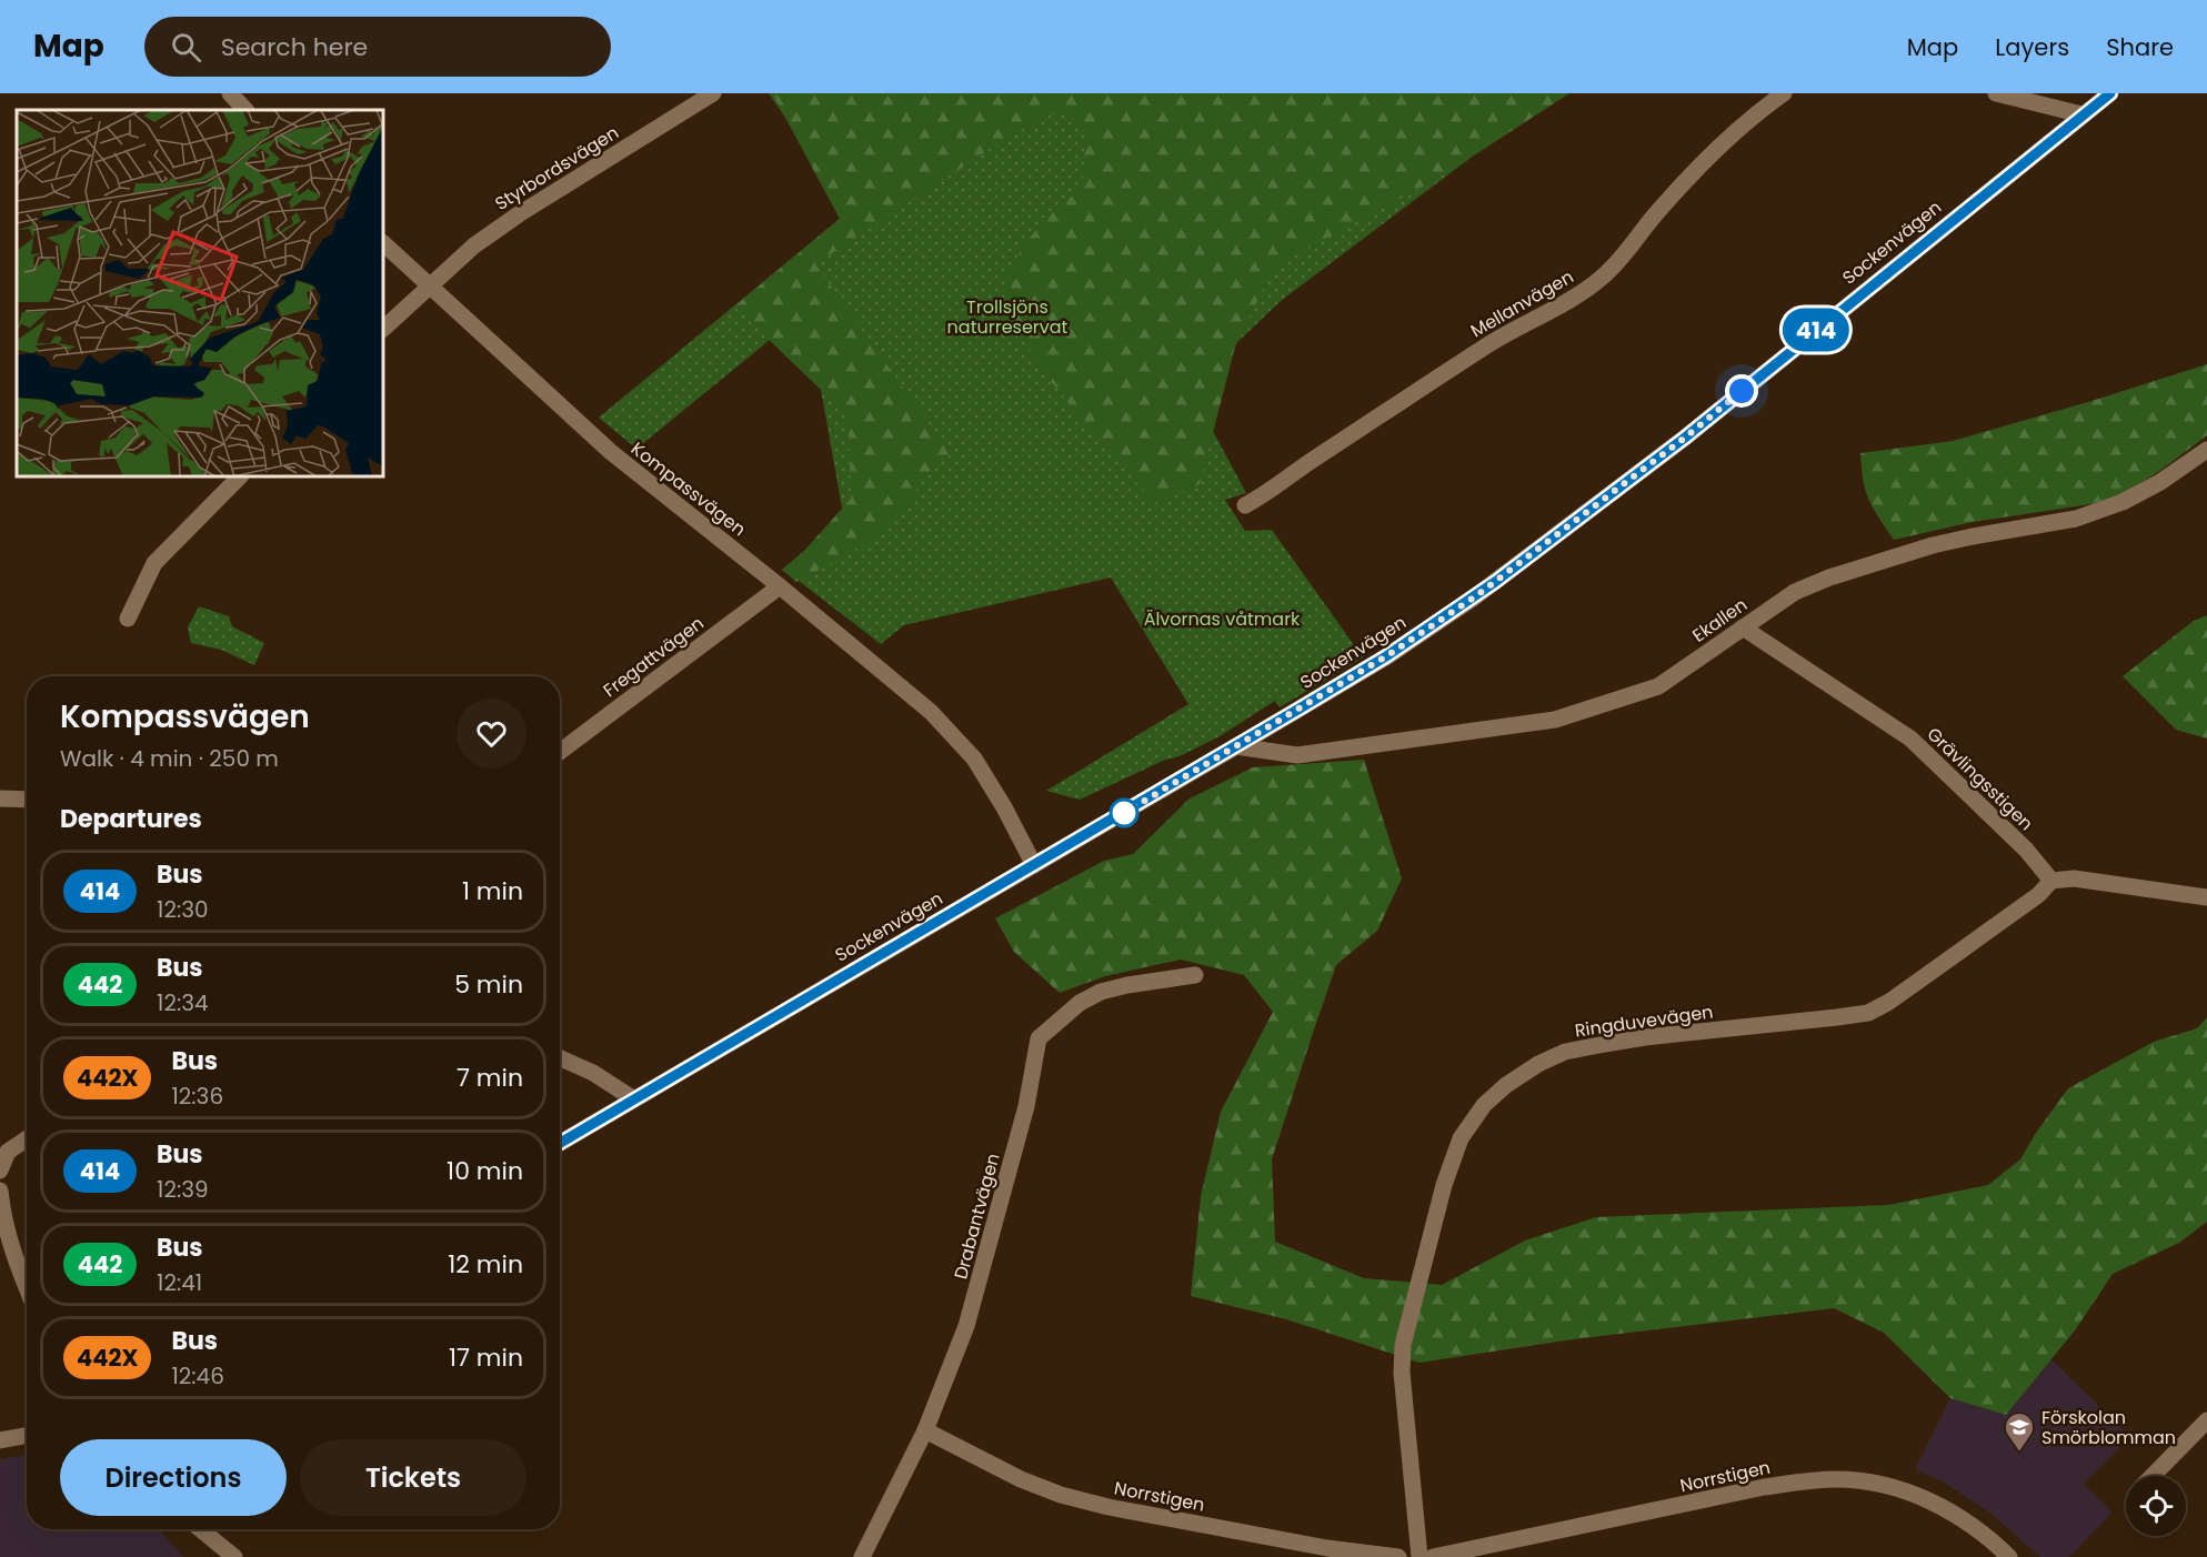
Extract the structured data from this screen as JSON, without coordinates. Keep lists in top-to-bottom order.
{
  "streets": {
    "street": [
      "Styrbordsvägen",
      "Sockenvägen",
      "Mellanvägen",
      "Kompassvägen",
      "Ekallen",
      "Fregattvägen",
      "Grävlingsstigen",
      "Ringduvevägen",
      "Drabantvägen",
      "Norrstigen"
    ]
  },
  "crossings": [
    ["Styrbordsvägen", "Kompassvägen"],
    ["Sockenvägen", "Kompassvägen"],
    ["Sockenvägen", "Ekallen"],
    ["Kompassvägen", "Fregattvägen"],
    ["Ekallen", "Grävlingsstigen"],
    ["Grävlingsstigen", "Ringduvevägen"],
    ["Drabantvägen", "Norrstigen"]
  ],
  "parks": ["Trollsjöns naturreservat", "Älvornas våtmark"],
  "places": {
    "school or university": ["Förskolan Smörblomman"]
  },
  "lines": ["bus line 414"],
  "page": {
    "header": "Map",
    "search": "Search here",
    "nav": ["Map", "Layers", "Share"],
    "on_map": "414",
    "heading": [
      ["Kompassvägen", "Walk · 4 min · 250 m"],
      "Departures"
    ],
    "list": [
      {
        "mark": "414",
        "name": "Bus",
        "note": "12:30",
        "value": "1 min"
      },
      {
        "mark": "442",
        "name": "Bus",
        "note": "12:34",
        "value": "5 min"
      },
      {
        "mark": "442X",
        "name": "Bus",
        "note": "12:36",
        "value": "7 min"
      },
      {
        "mark": "414",
        "name": "Bus",
        "note": "12:39",
        "value": "10 min"
      },
      {
        "mark": "442",
        "name": "Bus",
        "note": "12:41",
        "value": "12 min"
      },
      {
        "mark": "442X",
        "name": "Bus",
        "note": "12:46",
        "value": "17 min"
      }
    ],
    "buttons": ["Directions", "Tickets"]
  }
}
